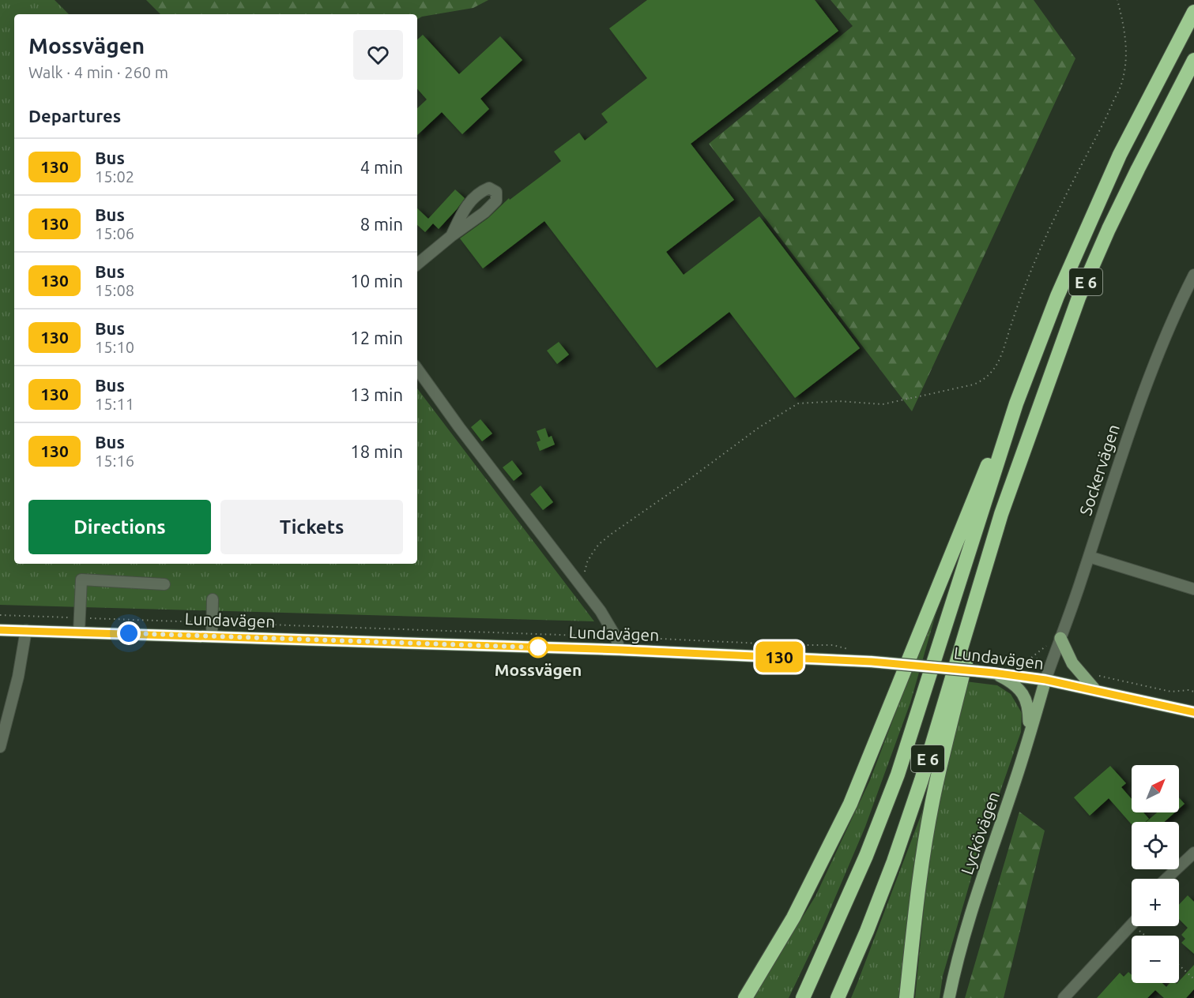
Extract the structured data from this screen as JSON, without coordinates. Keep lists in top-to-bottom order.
{
  "streets": {
    "highway": ["E 6"],
    "main road": ["Lundavägen", "Lyckövägen"],
    "street": ["Sockervägen"]
  },
  "crossings": [
    ["Sockervägen", "Lundavägen"],
    ["Sockervägen", "Lyckövägen"],
    ["Lundavägen", "Lyckövägen"]
  ],
  "places": ["Mossvägen"],
  "lines": ["bus line 130"],
  "north": "top right",
  "page": {
    "on_map": "130",
    "heading": [
      ["Mossvägen", "Walk · 4 min · 260 m"],
      "Departures"
    ],
    "list": [
      {
        "mark": "130",
        "name": "Bus",
        "note": "15:02",
        "value": "4 min"
      },
      {
        "mark": "130",
        "name": "Bus",
        "note": "15:06",
        "value": "8 min"
      },
      {
        "mark": "130",
        "name": "Bus",
        "note": "15:08",
        "value": "10 min"
      },
      {
        "mark": "130",
        "name": "Bus",
        "note": "15:10",
        "value": "12 min"
      },
      {
        "mark": "130",
        "name": "Bus",
        "note": "15:11",
        "value": "13 min"
      },
      {
        "mark": "130",
        "name": "Bus",
        "note": "15:16",
        "value": "18 min"
      }
    ],
    "buttons": ["Directions", "Tickets"],
    "map_buttons": ["+", "−"]
  }
}
